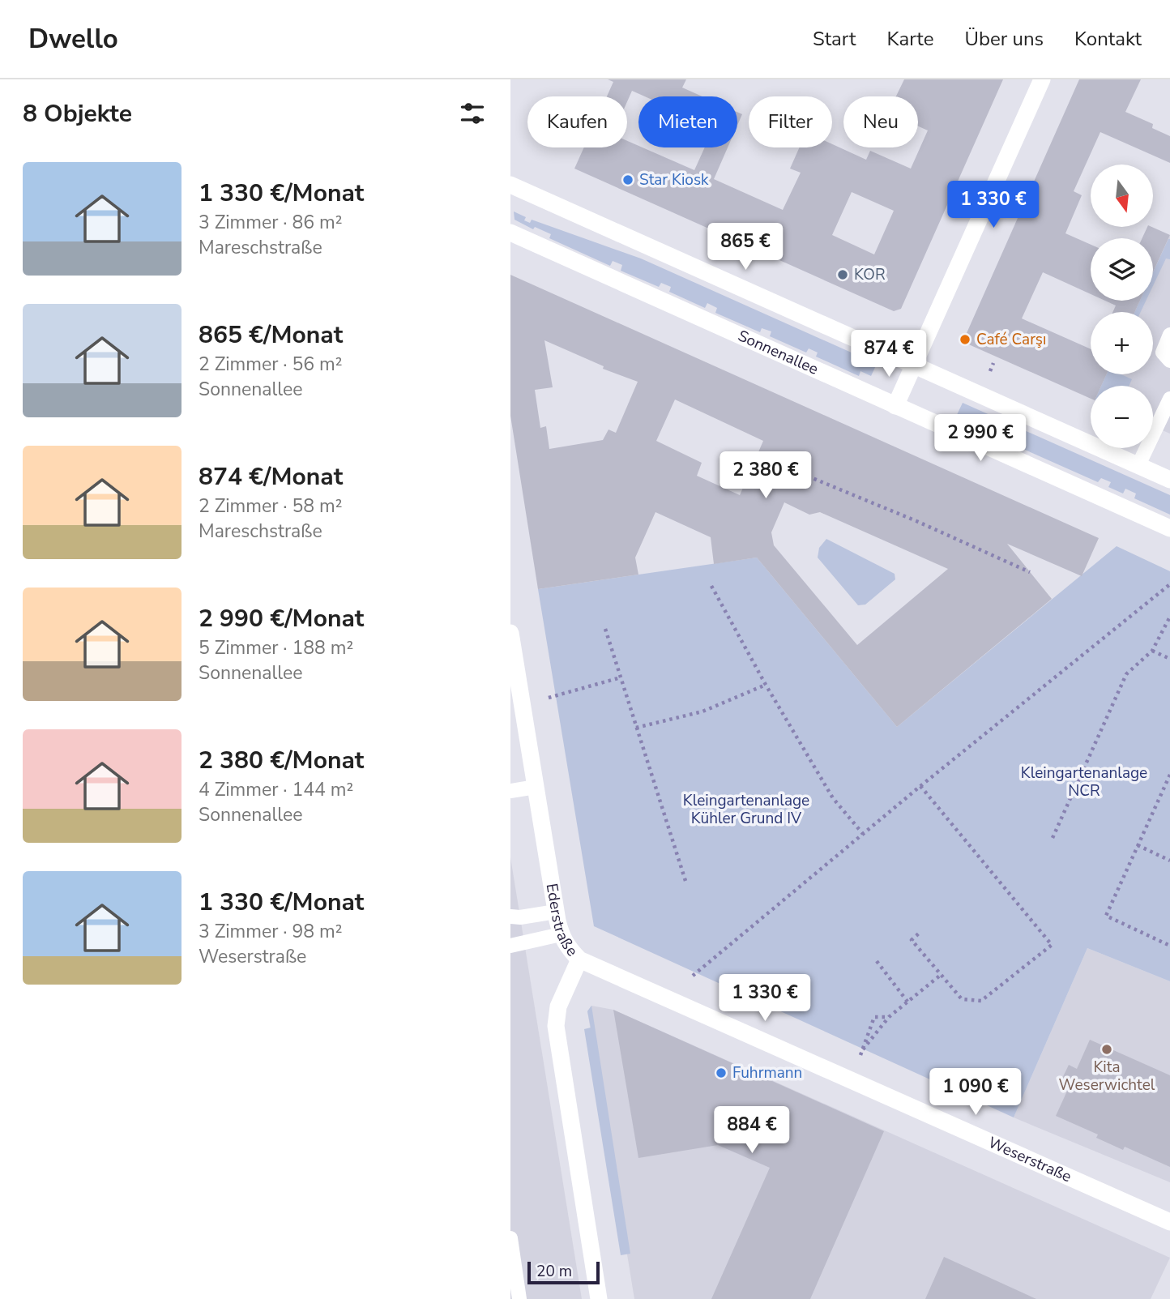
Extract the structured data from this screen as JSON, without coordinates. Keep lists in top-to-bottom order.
{
  "streets": {
    "street": ["Sonnenallee", "Ederstraße", "Weserstraße"]
  },
  "crossings": [
    ["Ederstraße", "Weserstraße"]
  ],
  "parks": ["Kleingartenanlage NCR", "Kleingartenanlage Kühler Grund IV"],
  "places": [
    "Star Kiosk",
    "KOR",
    "Café Carşı",
    "Kita Weserwichtel",
    "Fuhrmann"
  ],
  "scale_bar": "20 m",
  "north": "bottom",
  "page": {
    "header": "Dwello",
    "nav": [
      "Start",
      "Karte",
      "Über uns",
      "Kontakt"
    ],
    "heading": "8 Objekte",
    "chip": [
      "Kaufen",
      "Mieten",
      "Filter",
      "Neu"
    ],
    "list": [
      {
        "name": "1 330 €/Monat",
        "note": "3 Zimmer · 86 m² · Mareschstraße"
      },
      {
        "name": "865 €/Monat",
        "note": "2 Zimmer · 56 m² · Sonnenallee"
      },
      {
        "name": "874 €/Monat",
        "note": "2 Zimmer · 58 m² · Mareschstraße"
      },
      {
        "name": "2 990 €/Monat",
        "note": "5 Zimmer · 188 m² · Sonnenallee"
      },
      {
        "name": "2 380 €/Monat",
        "note": "4 Zimmer · 144 m² · Sonnenallee"
      },
      {
        "name": "1 330 €/Monat",
        "note": "3 Zimmer · 98 m² · Weserstraße"
      }
    ],
    "map_buttons": ["+", "−"],
    "price": [
      "1 330 €",
      "865 €",
      "874 €",
      "2 990 €",
      "2 380 €",
      "1 330 €",
      "1 090 €",
      "884 €"
    ],
    "scale": "20 m"
  }
}
